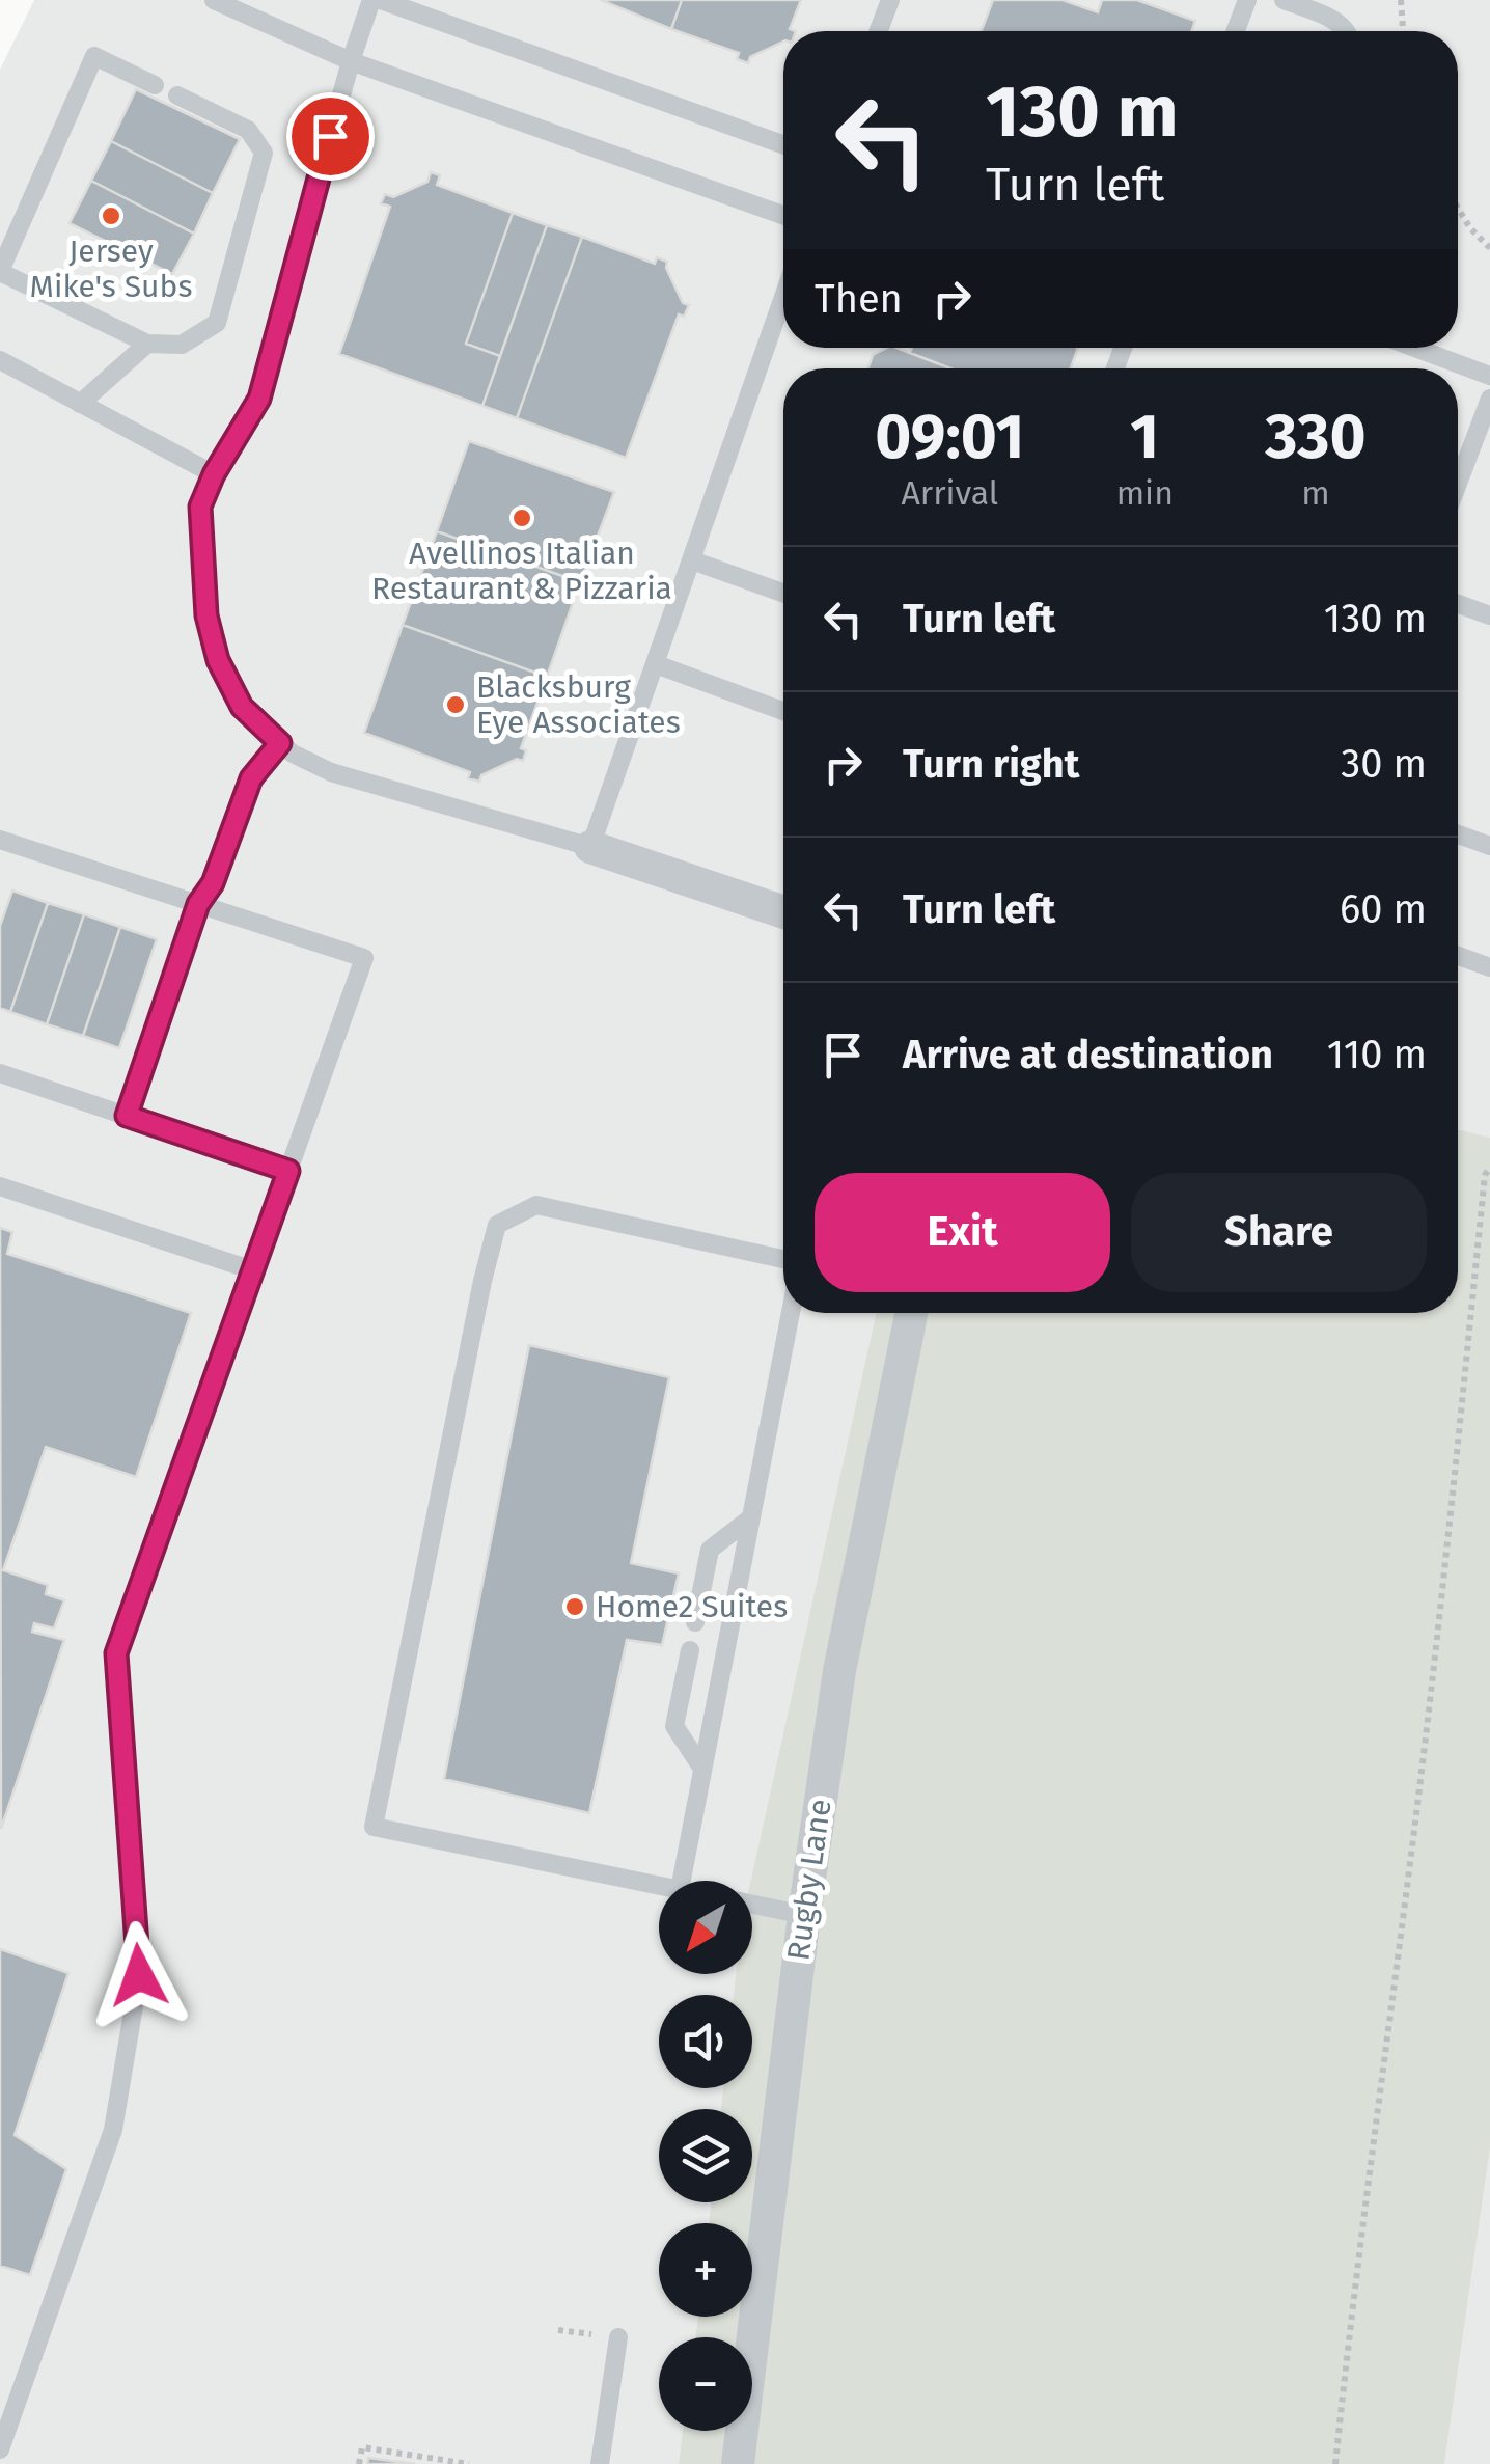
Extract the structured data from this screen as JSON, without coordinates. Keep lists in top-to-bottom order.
{
  "streets": {
    "street": ["Rugby Lane"]
  },
  "places": [
    "Jersey Mike's Subs",
    "Avellinos Italian Restaurant & Pizzaria",
    "Blacksburg Eye Associates",
    "Home2 Suites"
  ],
  "north": "bottom left",
  "page": {
    "turn": ["130 m", "Turn left"],
    "then": "Then",
    "eta": [
      "09:01",
      "Arrival",
      "1",
      "min",
      "330",
      "m"
    ],
    "list": [
      {
        "name": "Turn left",
        "value": "130 m"
      },
      {
        "name": "Turn right",
        "value": "30 m"
      },
      {
        "name": "Turn left",
        "value": "60 m"
      },
      {
        "name": "Arrive at destination",
        "value": "110 m"
      }
    ],
    "buttons": ["Exit", "Share"],
    "map_buttons": ["+", "−"]
  }
}
